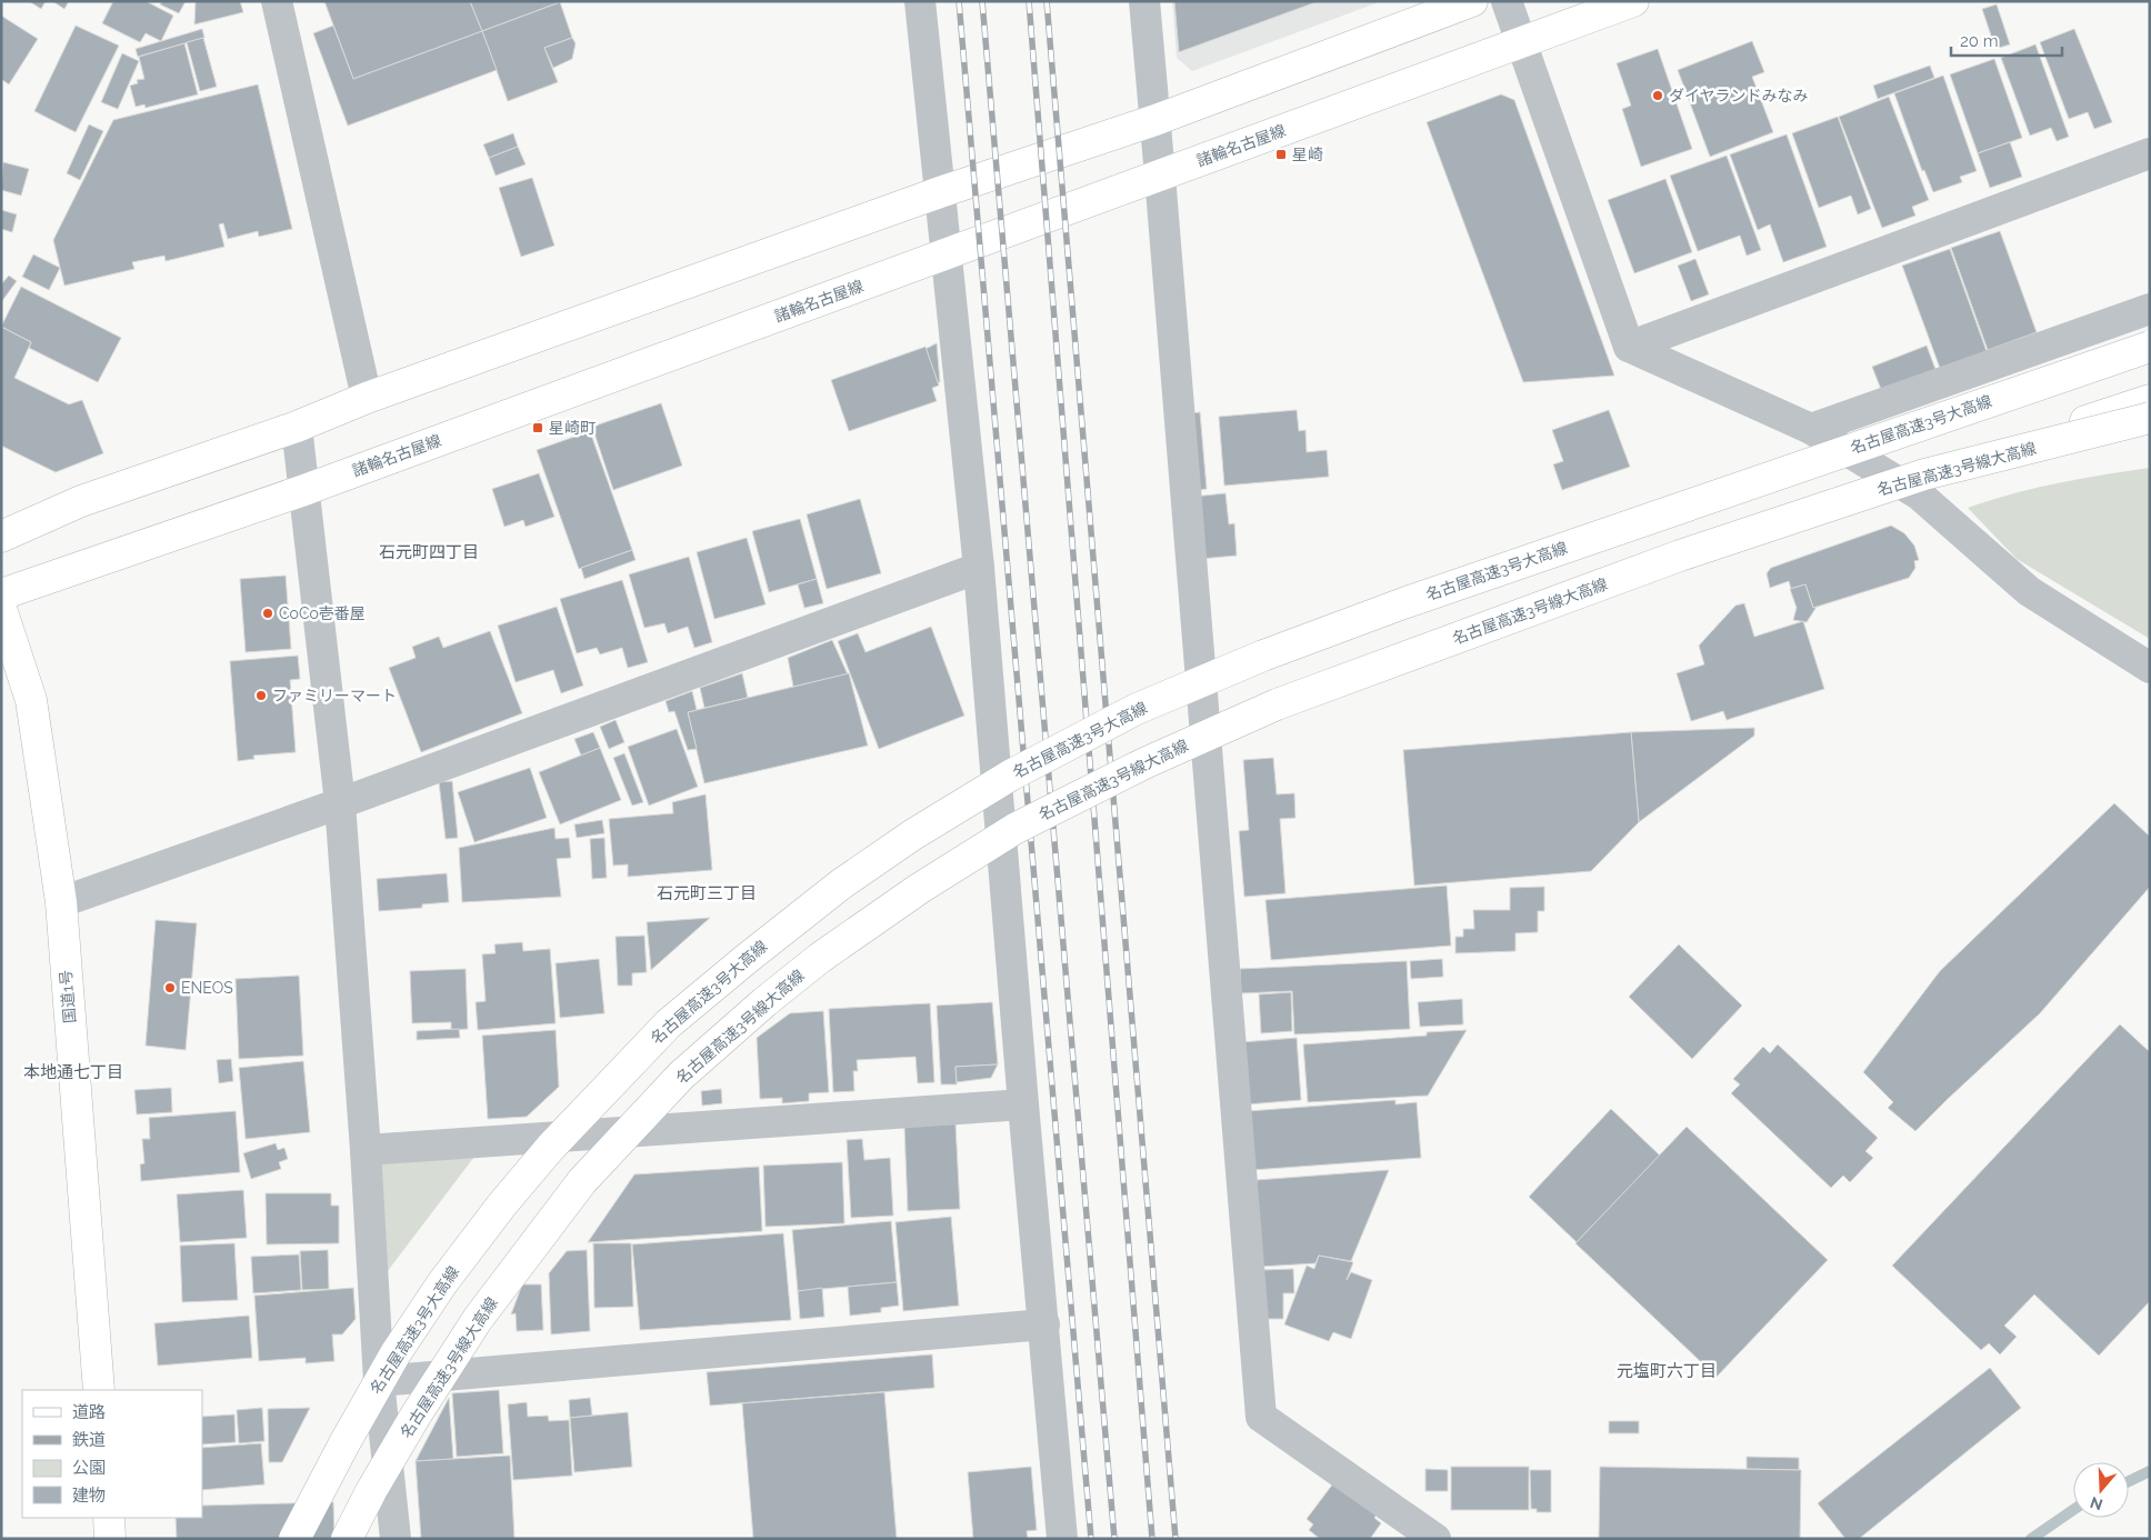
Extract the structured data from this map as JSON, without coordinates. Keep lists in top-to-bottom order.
{
  "streets": {
    "main road": [
      "諸輪名古屋線",
      "名古屋高速3号大高線",
      "名古屋高速3号線大高線",
      "国道1号"
    ]
  },
  "districts": [
    "石元町四丁目",
    "石元町三丁目",
    "本地通七丁目",
    "元塩町六丁目"
  ],
  "places": {
    "other": [
      "ダイヤランドみなみ",
      "CoCo壱番屋",
      "ファミリーマート",
      "ENEOS"
    ],
    "transit": ["星崎", "星崎町"]
  },
  "legend": [
    "道路",
    "鉄道",
    "公園",
    "建物"
  ],
  "scale_bar": "20 m",
  "north": "bottom"
}
